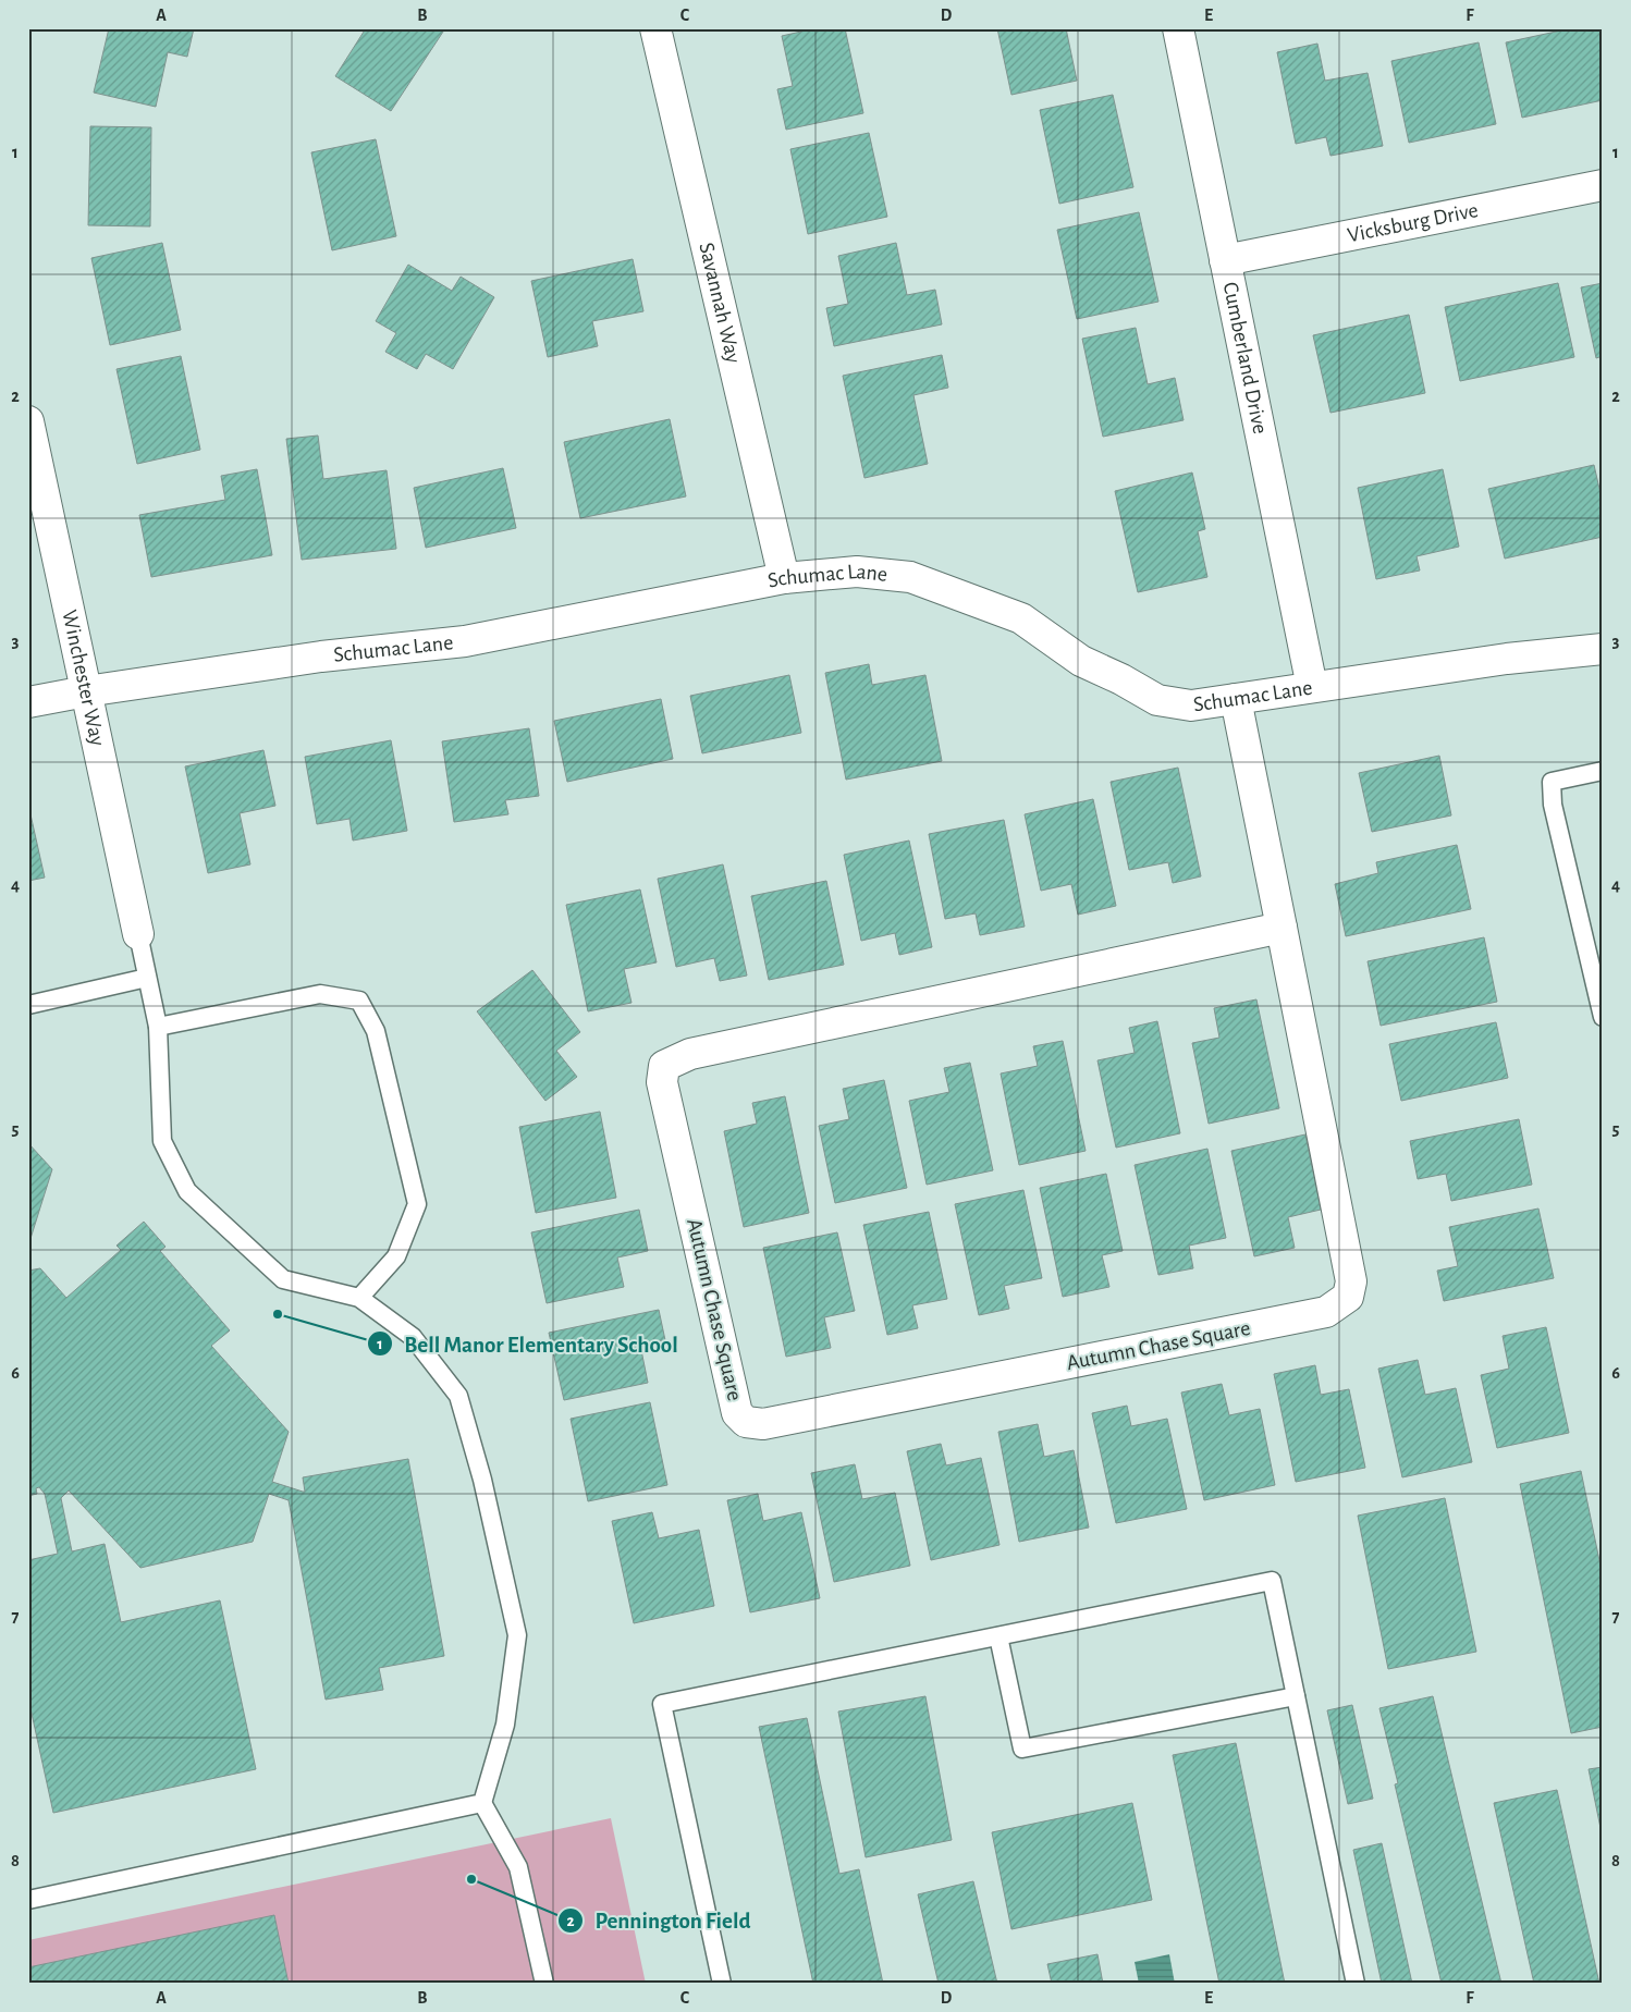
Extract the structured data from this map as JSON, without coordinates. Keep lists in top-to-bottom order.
{
  "streets": {
    "street": [
      "Vicksburg Drive",
      "Savannah Way",
      "Cumberland Drive",
      "Schumac Lane",
      "Winchester Way",
      "Autumn Chase Square"
    ]
  },
  "crossings": [
    ["Vicksburg Drive", "Cumberland Drive"],
    ["Savannah Way", "Schumac Lane"],
    ["Cumberland Drive", "Schumac Lane"],
    ["Schumac Lane", "Winchester Way"],
    ["Schumac Lane", "Autumn Chase Square"]
  ],
  "places": ["Bell Manor Elementary School", "Pennington Field"],
  "grid": {
    "columns": [
      "A",
      "B",
      "C",
      "D",
      "E",
      "F"
    ],
    "rows": [
      "1",
      "2",
      "3",
      "4",
      "5",
      "6",
      "7",
      "8"
    ]
  }
}
